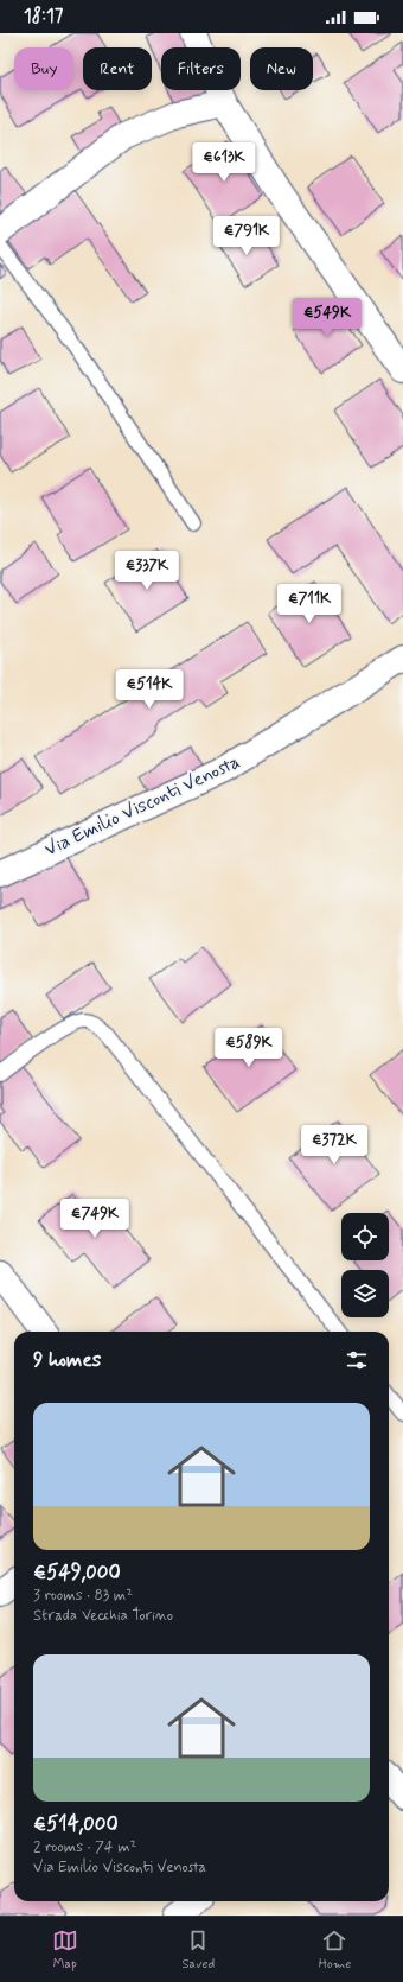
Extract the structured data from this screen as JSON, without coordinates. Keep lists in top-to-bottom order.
{
  "streets": {
    "street": ["Via Emilio Visconti Venosta"]
  },
  "page": {
    "status": "18:17",
    "chip": [
      "Buy",
      "Rent",
      "Filters",
      "New"
    ],
    "price": [
      "€613K",
      "€791K",
      "€549K",
      "€337K",
      "€711K",
      "€514K",
      "€589K",
      "€372K",
      "€749K"
    ],
    "heading": "9 homes",
    "list": [
      {
        "name": "€549,000",
        "note": "3 rooms · 83 m² · Strada Vecchia Torino"
      },
      {
        "name": "€514,000",
        "note": "2 rooms · 74 m² · Via Emilio Visconti Venosta"
      }
    ],
    "tabs": ["Map", "Saved", "Home"]
  }
}
